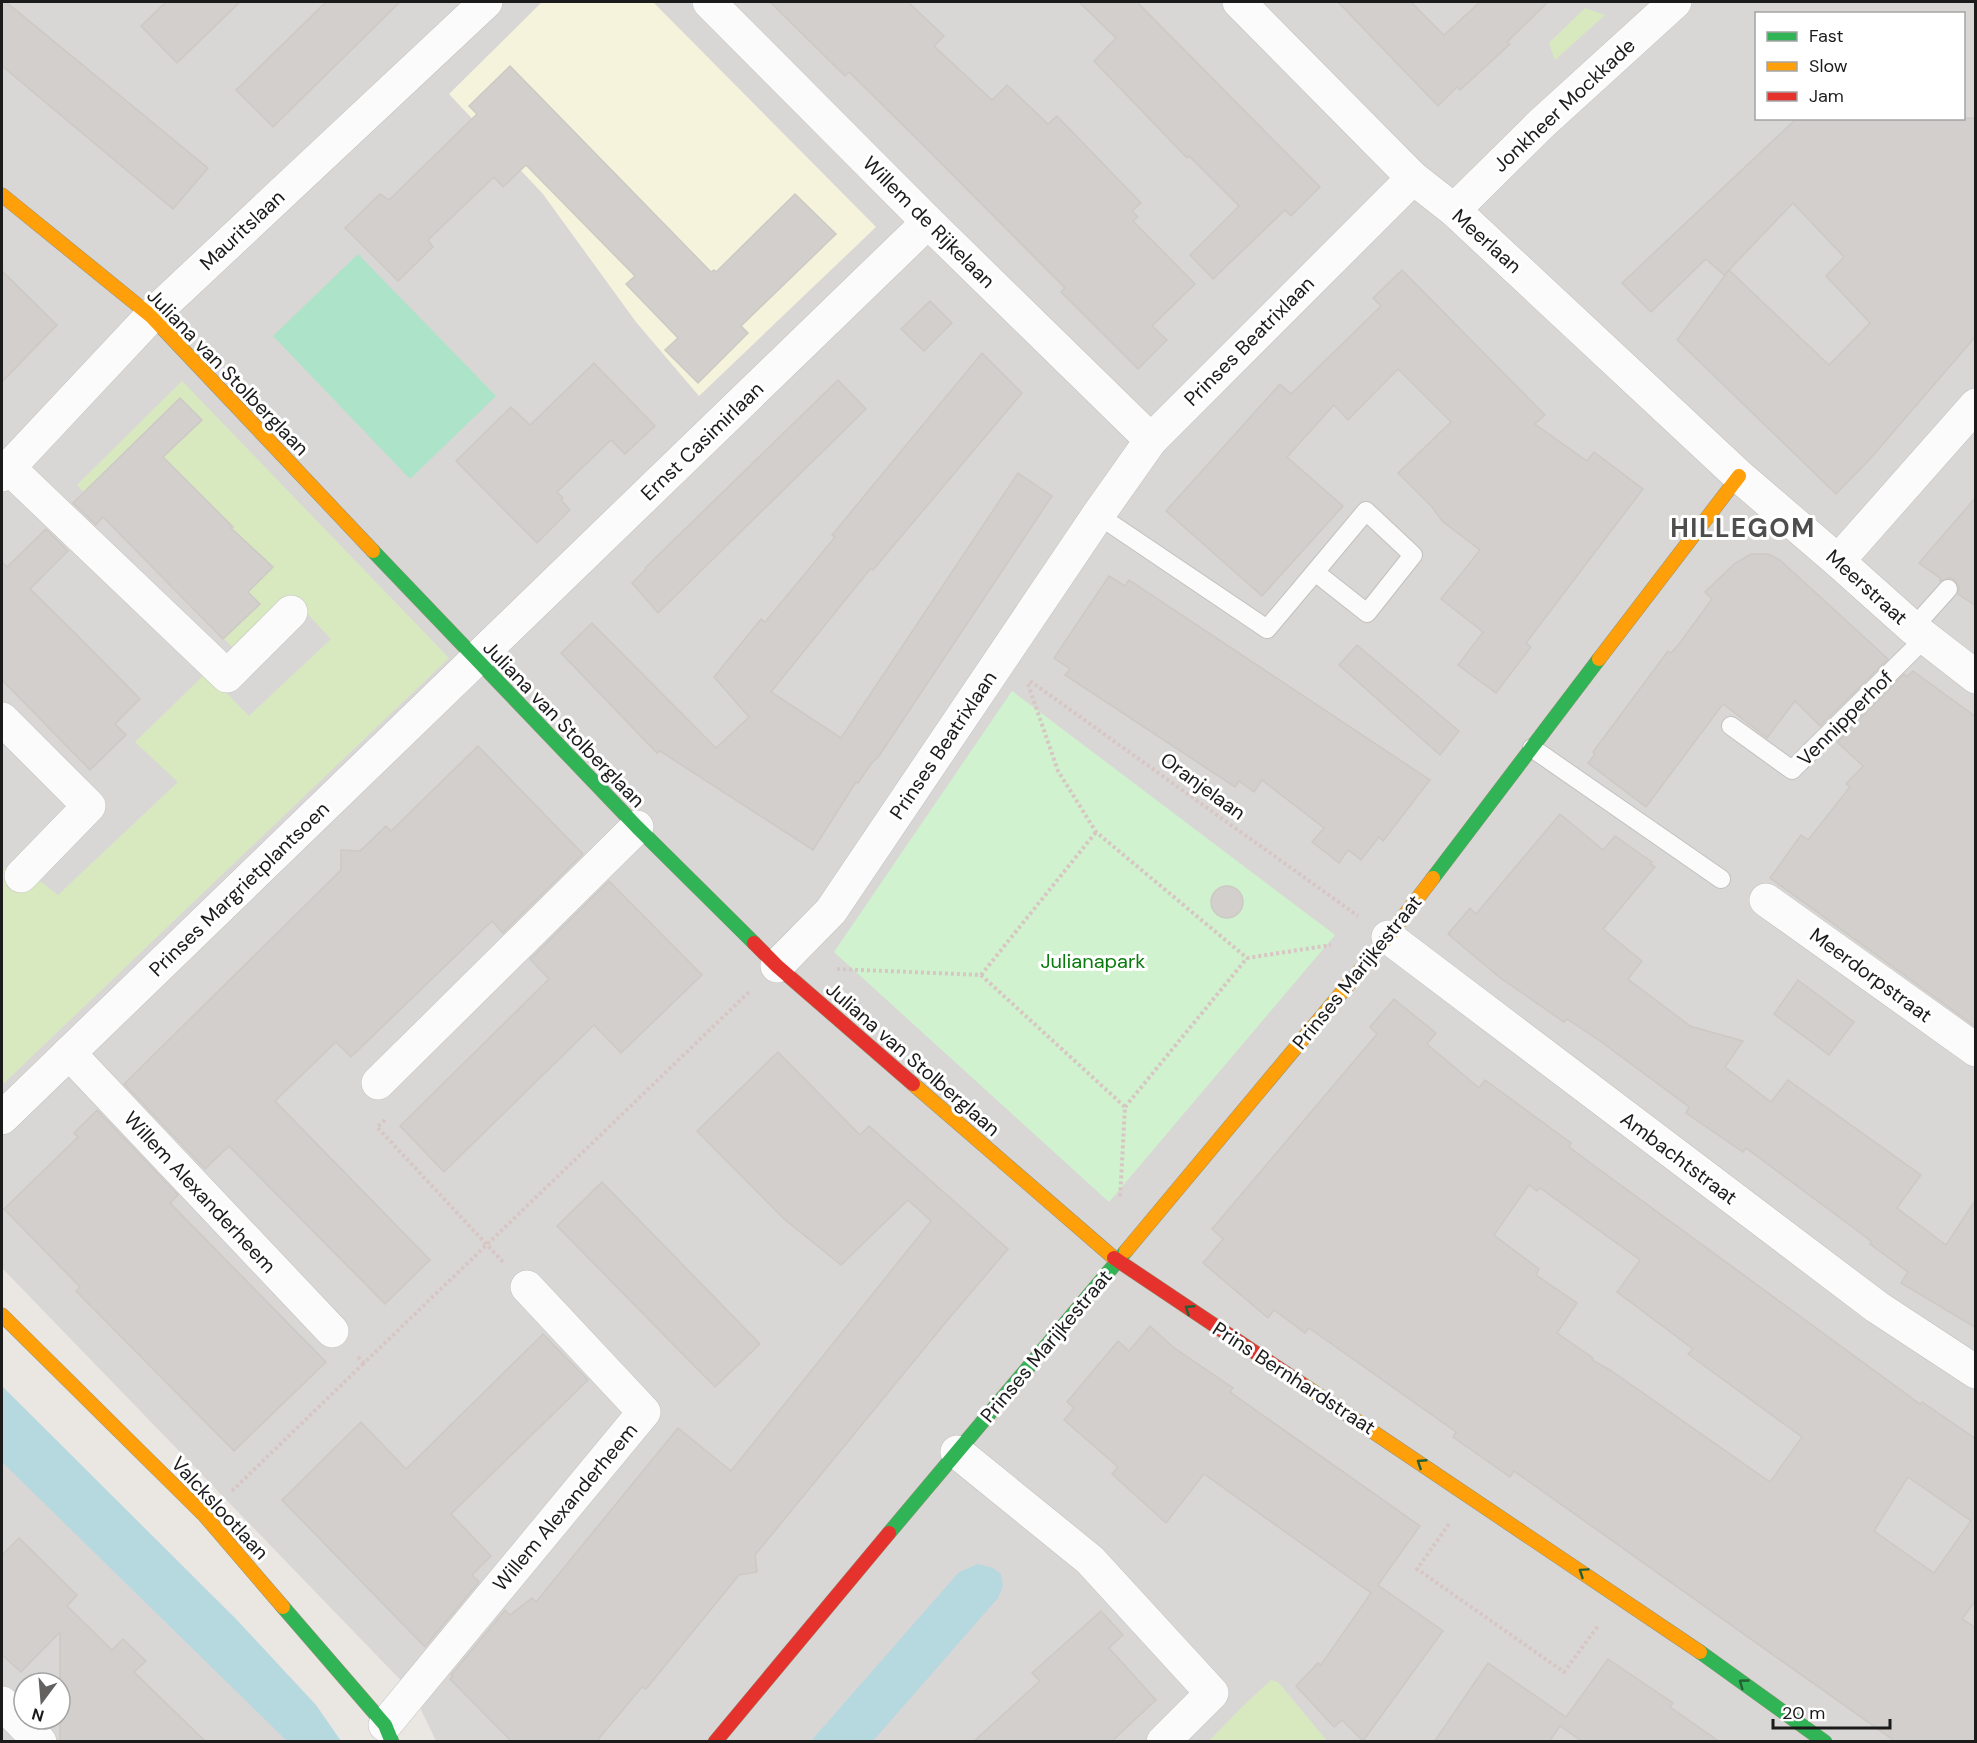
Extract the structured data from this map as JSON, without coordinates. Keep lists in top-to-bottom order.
{
  "streets": {
    "street": [
      "Jonkheer Mockkade",
      "Willem de Rijkelaan",
      "Mauritslaan",
      "Meerlaan",
      "Prinses Beatrixlaan",
      "Juliana van Stolberglaan",
      "Ernst Casimirlaan",
      "Meerstraat",
      "Prinses Margrietplantsoen",
      "Prinses Marijkestraat",
      "Meerdorpstraat",
      "Ambachtstraat",
      "Willem Alexanderheem",
      "Prins Bernhardstraat",
      "Valckslootlaan"
    ],
    "lane": ["Vennipperhof"],
    "path": ["Oranjelaan"]
  },
  "crossings": [
    ["Jonkheer Mockkade", "Meerlaan"],
    ["Willem de Rijkelaan", "Prinses Beatrixlaan"],
    ["Willem de Rijkelaan", "Ernst Casimirlaan"],
    ["Mauritslaan", "Juliana van Stolberglaan"],
    ["Meerlaan", "Prinses Beatrixlaan"],
    ["Meerlaan", "Meerstraat"],
    ["Meerlaan", "Prinses Marijkestraat"],
    ["Prinses Beatrixlaan", "Juliana van Stolberglaan"],
    ["Juliana van Stolberglaan", "Ernst Casimirlaan"],
    ["Juliana van Stolberglaan", "Prinses Margrietplantsoen"],
    ["Juliana van Stolberglaan", "Prinses Marijkestraat"],
    ["Juliana van Stolberglaan", "Prins Bernhardstraat"],
    ["Ernst Casimirlaan", "Prinses Margrietplantsoen"],
    ["Meerstraat", "Vennipperhof"],
    ["Meerstraat", "Prinses Marijkestraat"],
    ["Oranjelaan", "Prinses Marijkestraat"],
    ["Oranjelaan", "Ambachtstraat"],
    ["Prinses Margrietplantsoen", "Willem Alexanderheem"],
    ["Prinses Marijkestraat", "Ambachtstraat"],
    ["Prinses Marijkestraat", "Prins Bernhardstraat"],
    ["Willem Alexanderheem", "Valckslootlaan"]
  ],
  "one_way": ["Prins Bernhardstraat"],
  "districts": ["HILLEGOM"],
  "parks": ["Julianapark"],
  "legend": ["Fast", "Slow", "Jam"],
  "scale_bar": "20 m",
  "north": "bottom"
}
